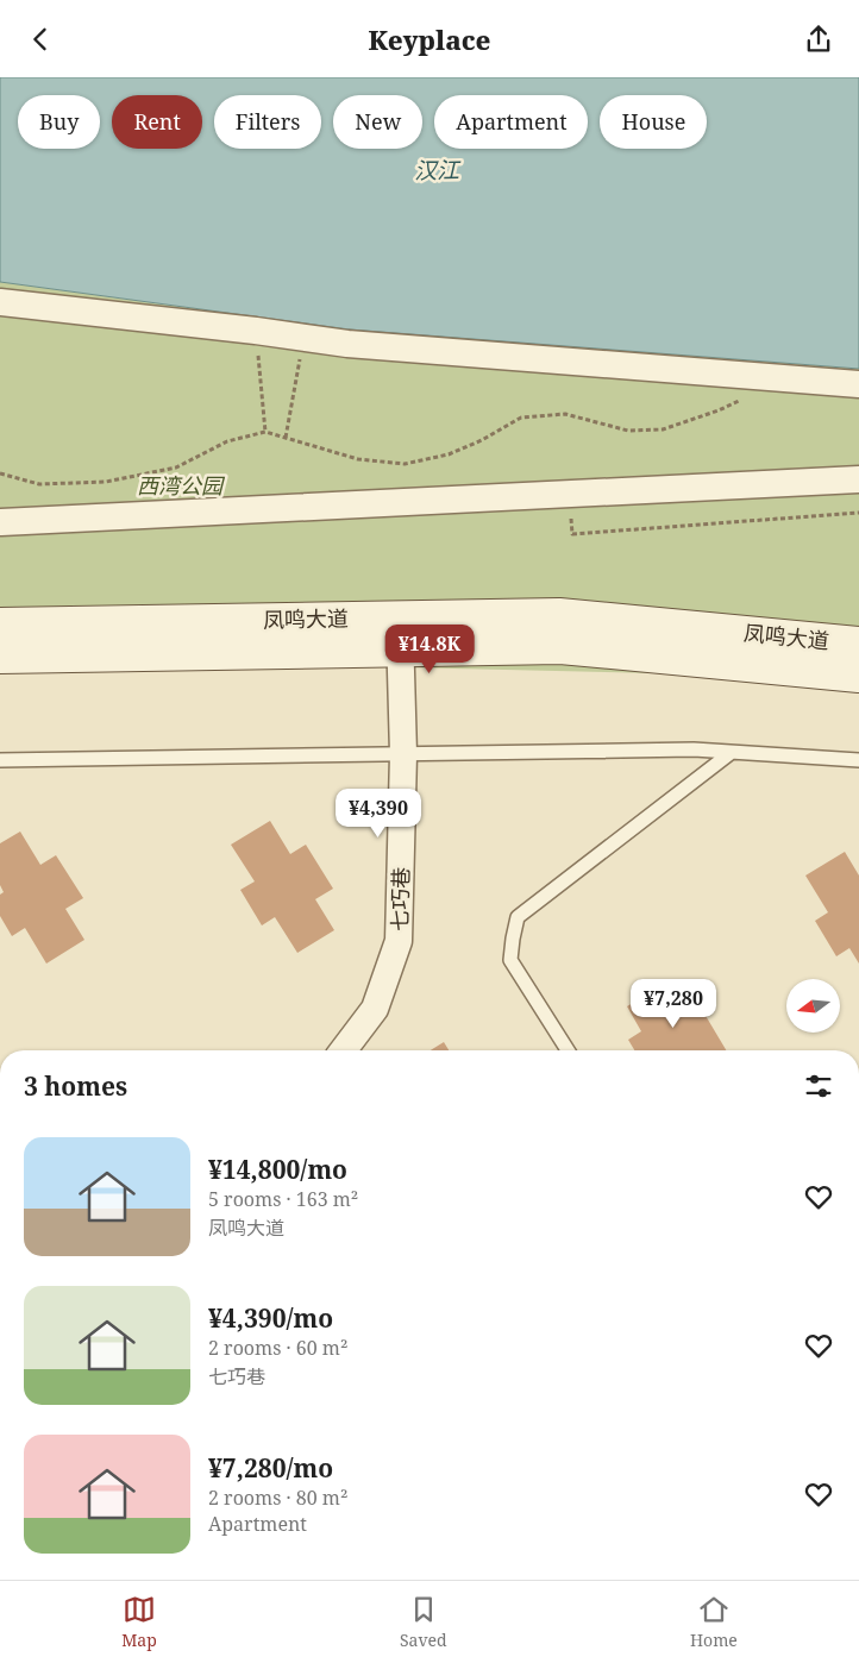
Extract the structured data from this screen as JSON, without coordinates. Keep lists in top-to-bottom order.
{
  "streets": {
    "main road": ["凤鸣大道"],
    "street": ["七巧巷"]
  },
  "crossings": [
    ["凤鸣大道", "七巧巷"]
  ],
  "water": ["汉江"],
  "parks": ["西湾公园"],
  "north": "left",
  "page": {
    "header": "Keyplace",
    "chip": [
      "Buy",
      "Rent",
      "Filters",
      "New",
      "Apartment",
      "House"
    ],
    "price": ["¥14.8K", "¥4,390", "¥7,280"],
    "heading": "3 homes",
    "list": [
      {
        "name": "¥14,800/mo",
        "note": "5 rooms · 163 m² · 凤鸣大道"
      },
      {
        "name": "¥4,390/mo",
        "note": "2 rooms · 60 m² · 七巧巷"
      },
      {
        "name": "¥7,280/mo",
        "note": "2 rooms · 80 m² · Apartment"
      }
    ],
    "tabs": ["Map", "Saved", "Home"]
  }
}
